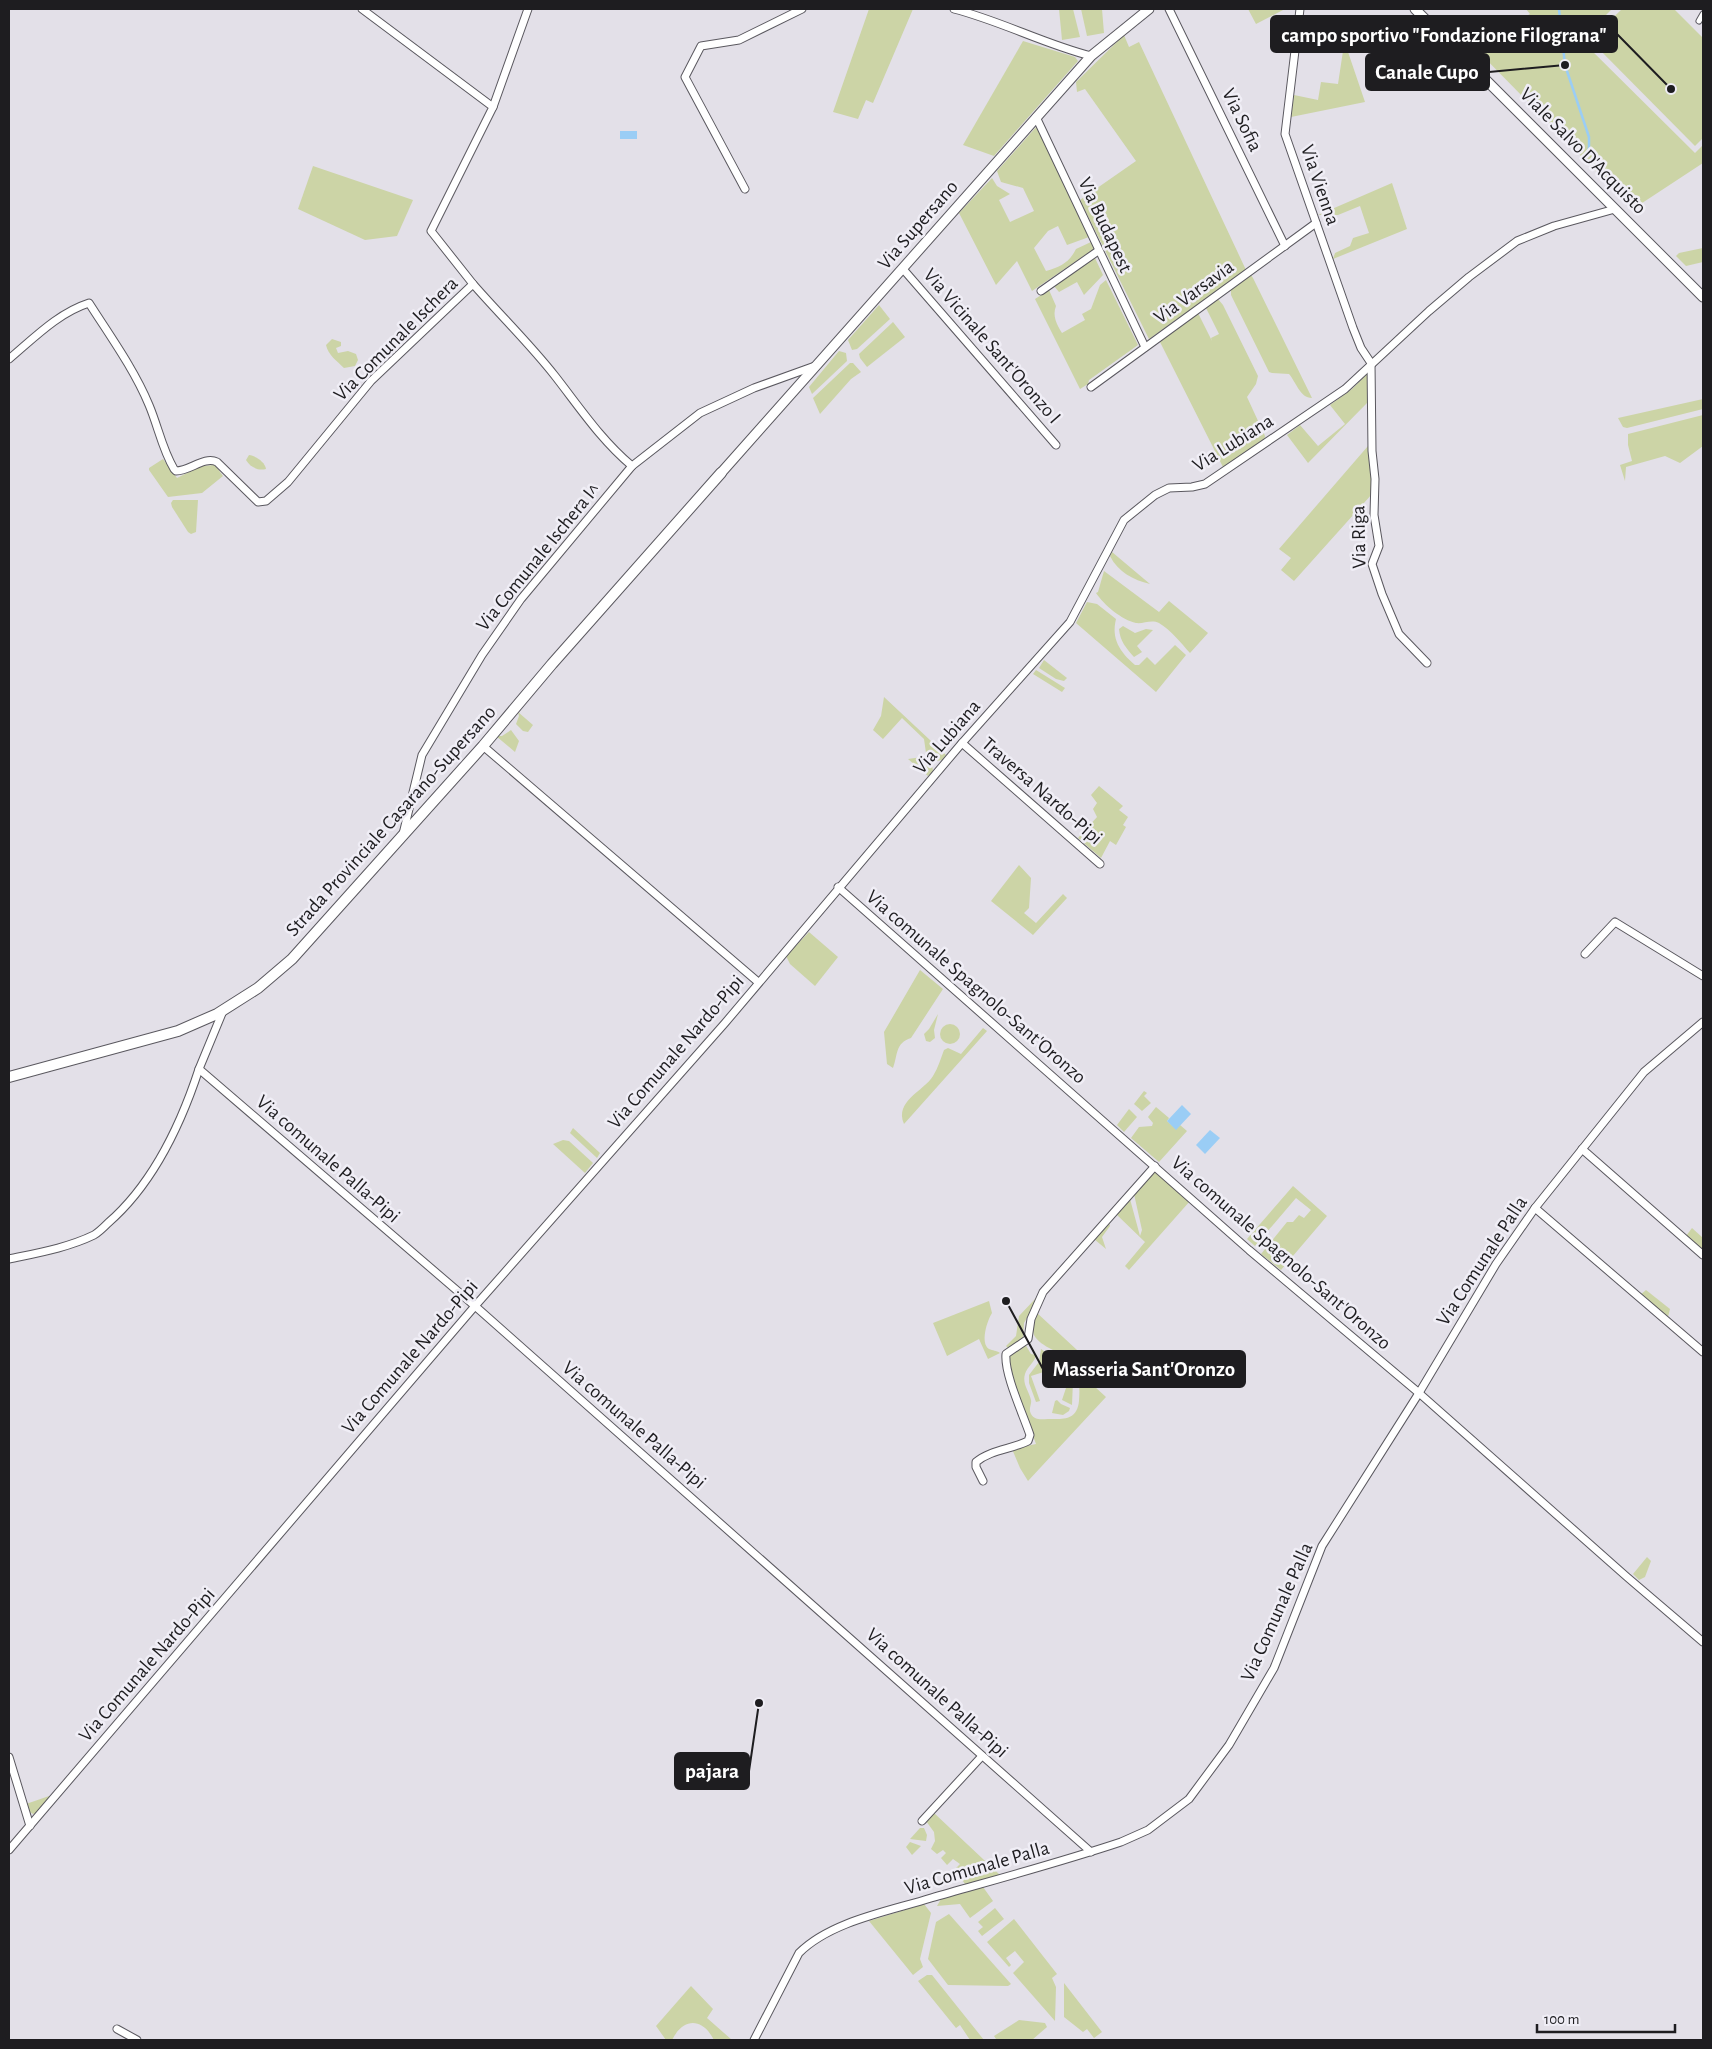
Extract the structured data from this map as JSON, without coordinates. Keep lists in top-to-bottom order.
{
  "streets": {
    "main road": ["Strada Provinciale Casarano-Supersano"],
    "street": [
      "Via Sofia",
      "Viale Salvo D'Acquisto",
      "Via Vienna",
      "Via Supersano",
      "Via Budapest",
      "Via Varsavia",
      "Via Comunale Ischera",
      "Via Vicinale Sant'Oronzo I",
      "Via Lubiana",
      "Via Riga",
      "Via Comunale Ischera I^",
      "Traversa Nardo-Pipi",
      "Via comunale Spagnolo-Sant'Oronzo",
      "Via Comunale Nardo-Pipi",
      "Via comunale Palla-Pipi",
      "Via Comunale Palla"
    ]
  },
  "crossings": [
    ["Via Sofia", "Via Varsavia"],
    ["Viale Salvo D'Acquisto", "Via Lubiana"],
    ["Via Vienna", "Via Varsavia"],
    ["Via Vienna", "Via Lubiana"],
    ["Via Vienna", "Via Riga"],
    ["Via Supersano", "Via Budapest"],
    ["Via Supersano", "Via Vicinale Sant'Oronzo I"],
    ["Via Supersano", "Strada Provinciale Casarano-Supersano"],
    ["Via Budapest", "Via Varsavia"],
    ["Via Comunale Ischera", "Via Comunale Ischera I^"],
    ["Via Lubiana", "Via Riga"],
    ["Via Lubiana", "Traversa Nardo-Pipi"],
    ["Via Lubiana", "Via comunale Spagnolo-Sant'Oronzo"],
    ["Via Lubiana", "Via Comunale Nardo-Pipi"],
    ["Via Comunale Ischera I^", "Strada Provinciale Casarano-Supersano"],
    ["Via comunale Spagnolo-Sant'Oronzo", "Via Comunale Nardo-Pipi"],
    ["Via comunale Spagnolo-Sant'Oronzo", "Via Comunale Palla"],
    ["Via Comunale Nardo-Pipi", "Via comunale Palla-Pipi"],
    ["Via comunale Palla-Pipi", "Via Comunale Palla"]
  ],
  "places": [
    "Canale Cupo",
    "campo sportivo \"Fondazione Filograna\"",
    "Masseria Sant'Oronzo",
    "pajara"
  ],
  "scale_bar": "100 m"
}
